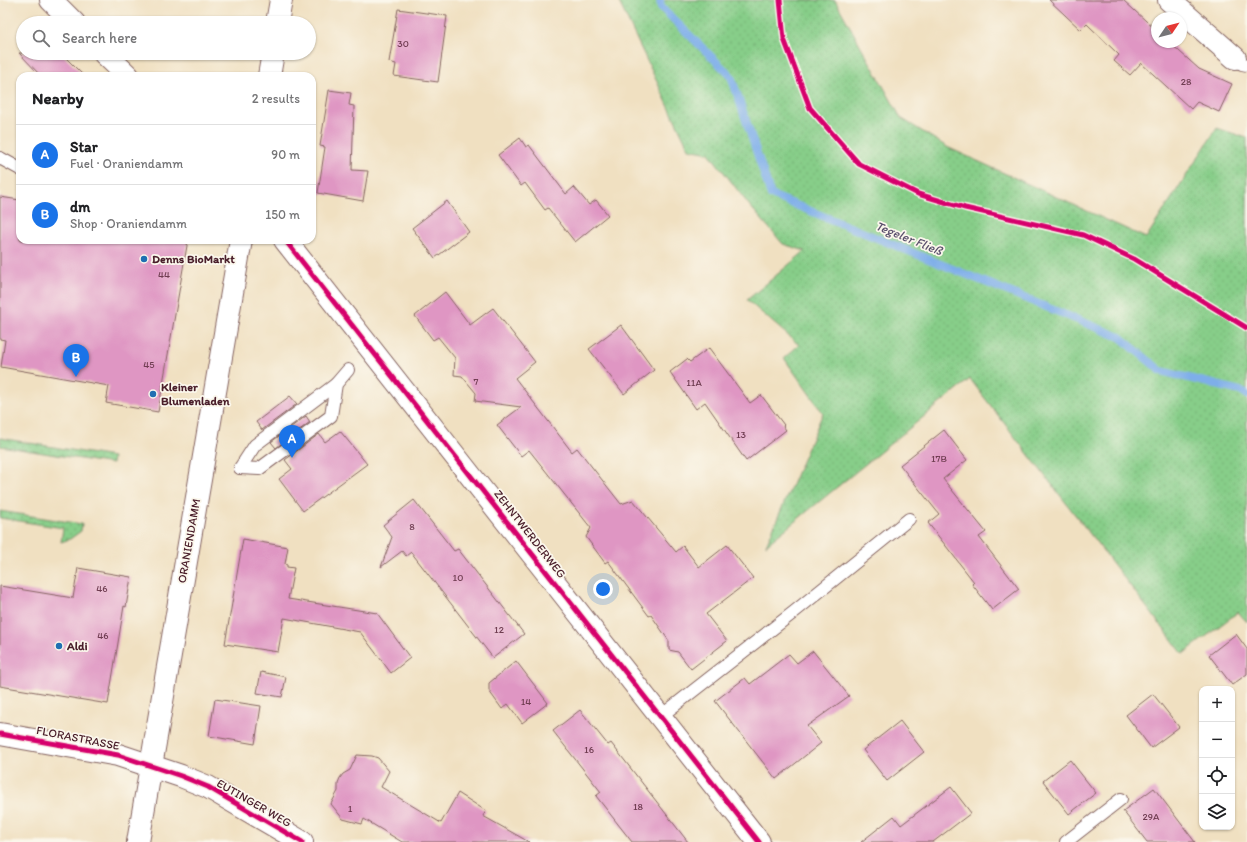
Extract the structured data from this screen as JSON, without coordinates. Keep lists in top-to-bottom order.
{
  "streets": {
    "street": [
      "ZEHNTWERDERWEG",
      "ORANIENDAMM",
      "FLORASTRASSE",
      "EUTINGER WEG"
    ]
  },
  "crossings": [
    ["ORANIENDAMM", "FLORASTRASSE"],
    ["ORANIENDAMM", "EUTINGER WEG"],
    ["FLORASTRASSE", "EUTINGER WEG"]
  ],
  "water": ["Tegeler Fließ"],
  "places": ["Denns BioMarkt", "Kleiner Blumenladen", "Aldi"],
  "house_numbers": [
    "30",
    "28",
    "44",
    "45",
    "7",
    "11A",
    "13",
    "17B",
    "8",
    "10",
    "46",
    "12",
    "46",
    "14",
    "16",
    "18",
    "1",
    "29A"
  ],
  "north": "top right",
  "page": {
    "search": "Search here",
    "heading": ["Nearby", "2 results"],
    "list": [
      {
        "mark": "A",
        "name": "Star",
        "note": "Fuel · Oraniendamm",
        "value": "90 m"
      },
      {
        "mark": "B",
        "name": "dm",
        "note": "Shop · Oraniendamm",
        "value": "150 m"
      }
    ],
    "pins": ["B", "A"],
    "map_buttons": ["+", "−"]
  }
}
